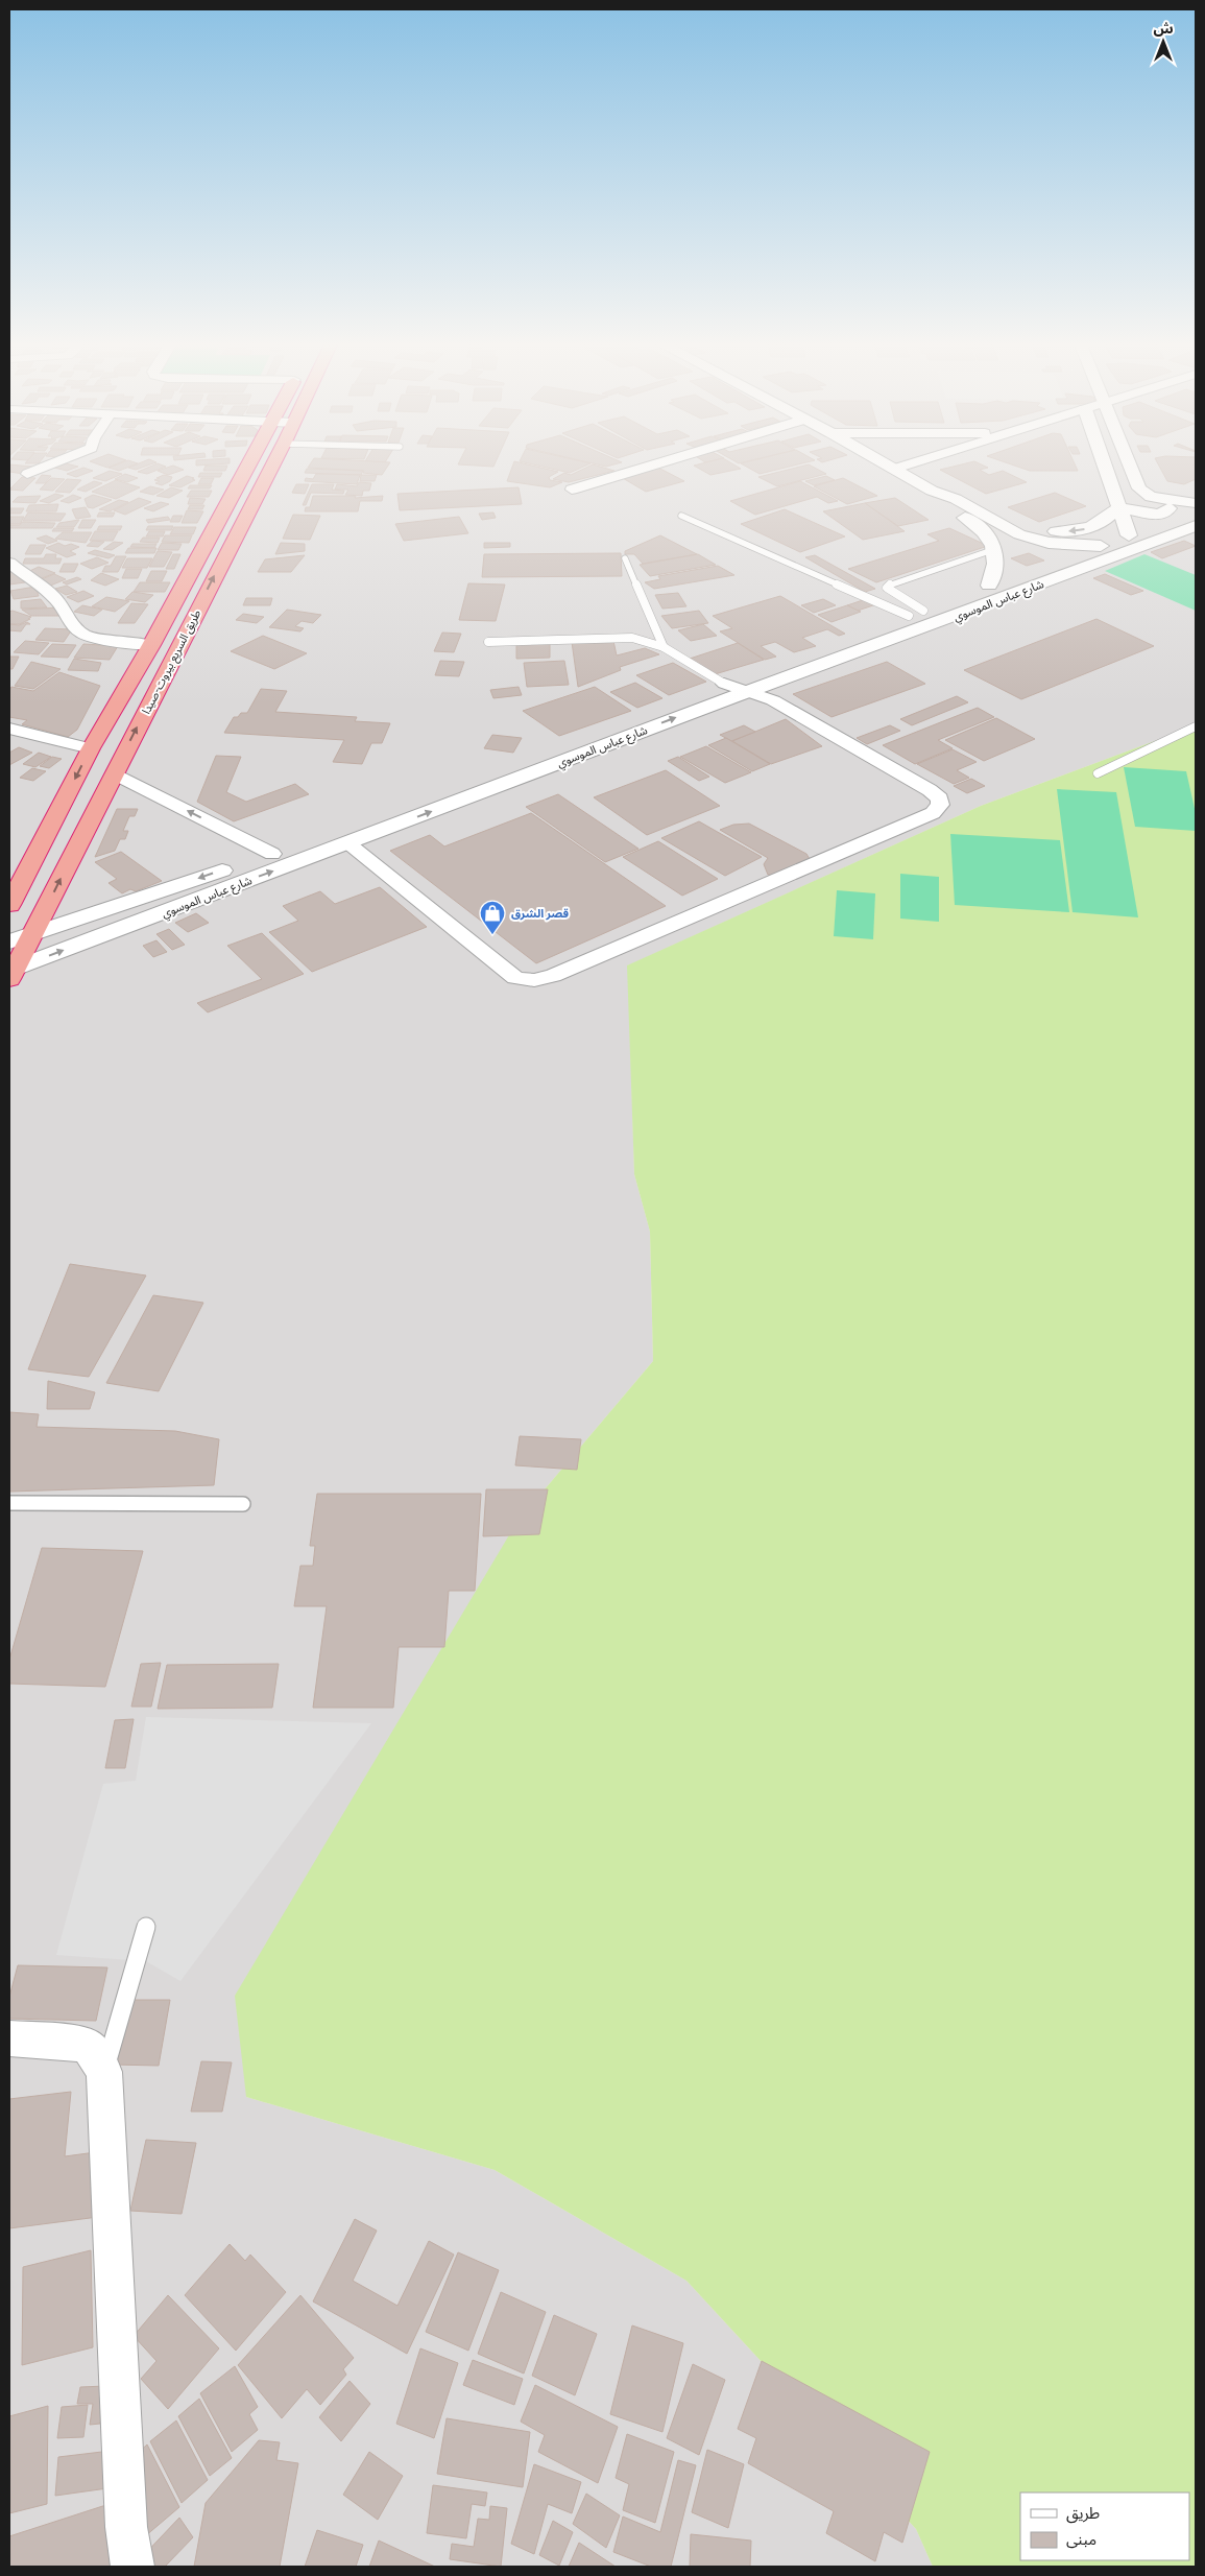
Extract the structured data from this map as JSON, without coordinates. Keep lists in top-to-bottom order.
{
  "streets": {
    "highway": ["طريق السريع بيروت-صيدا"],
    "street": ["شارع عباس الموسوي"]
  },
  "crossings": [
    ["شارع عباس الموسوي", "طريق السريع بيروت-صيدا"]
  ],
  "places": {
    "shop": ["قصر الشرق"]
  },
  "legend": ["طريق", "مبنى"],
  "north": "top"
}
